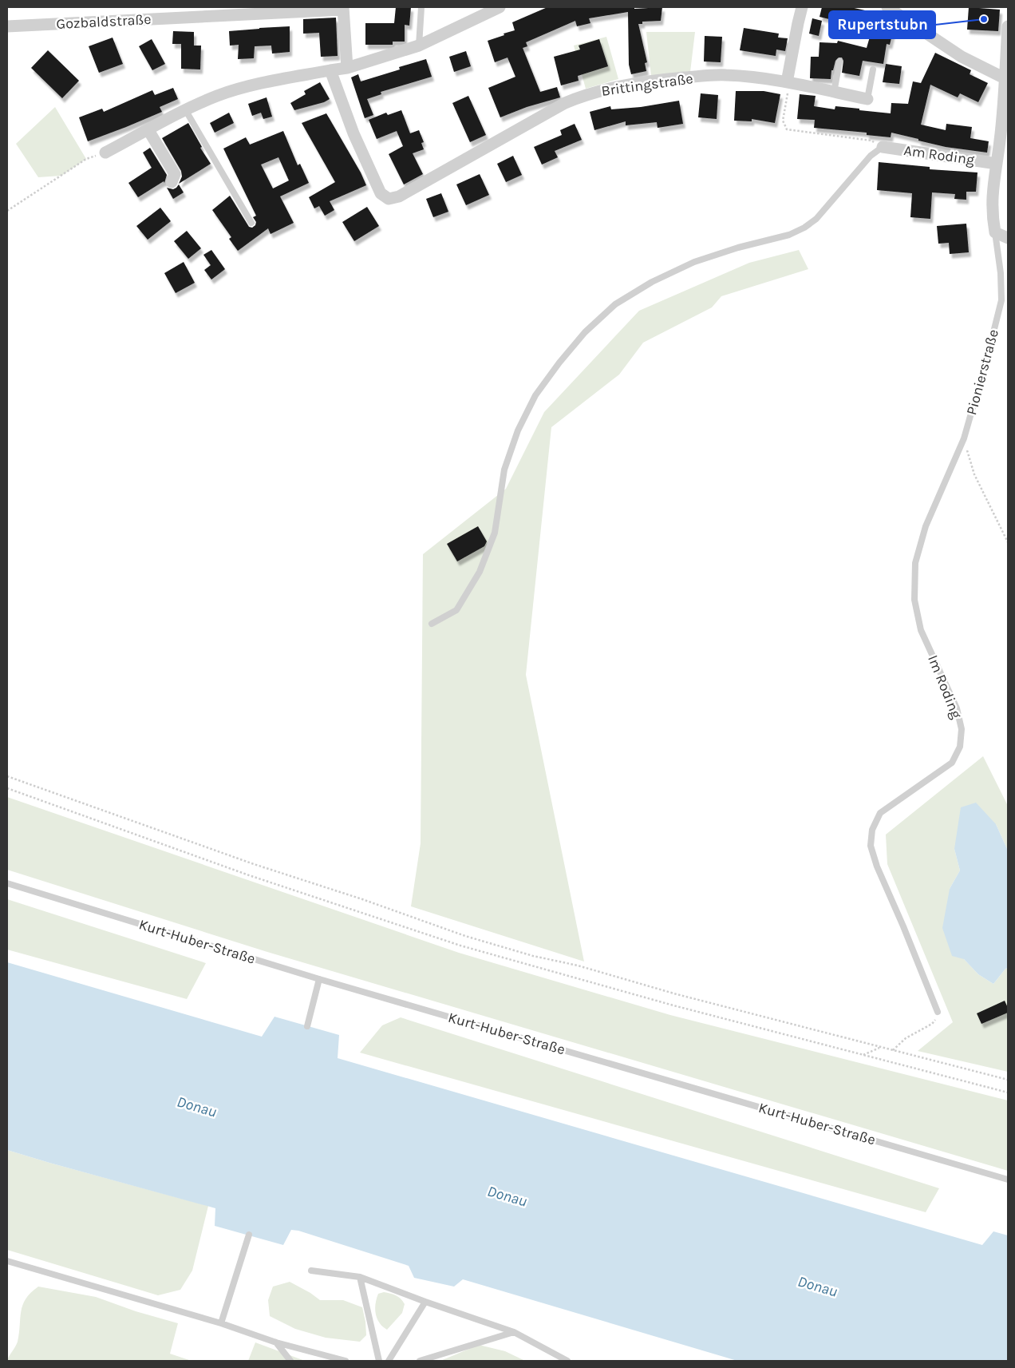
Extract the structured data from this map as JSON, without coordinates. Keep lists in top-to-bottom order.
{
  "streets": {
    "street": [
      "Gozbaldstraße",
      "Brittingstraße",
      "Am Roding",
      "Pionierstraße"
    ],
    "lane": ["Im Roding", "Kurt-Huber-Straße"]
  },
  "crossings": [
    ["Am Roding", "Pionierstraße"],
    ["Pionierstraße", "Im Roding"]
  ],
  "water": ["Donau"],
  "places": ["Rupertstubn"]
}
